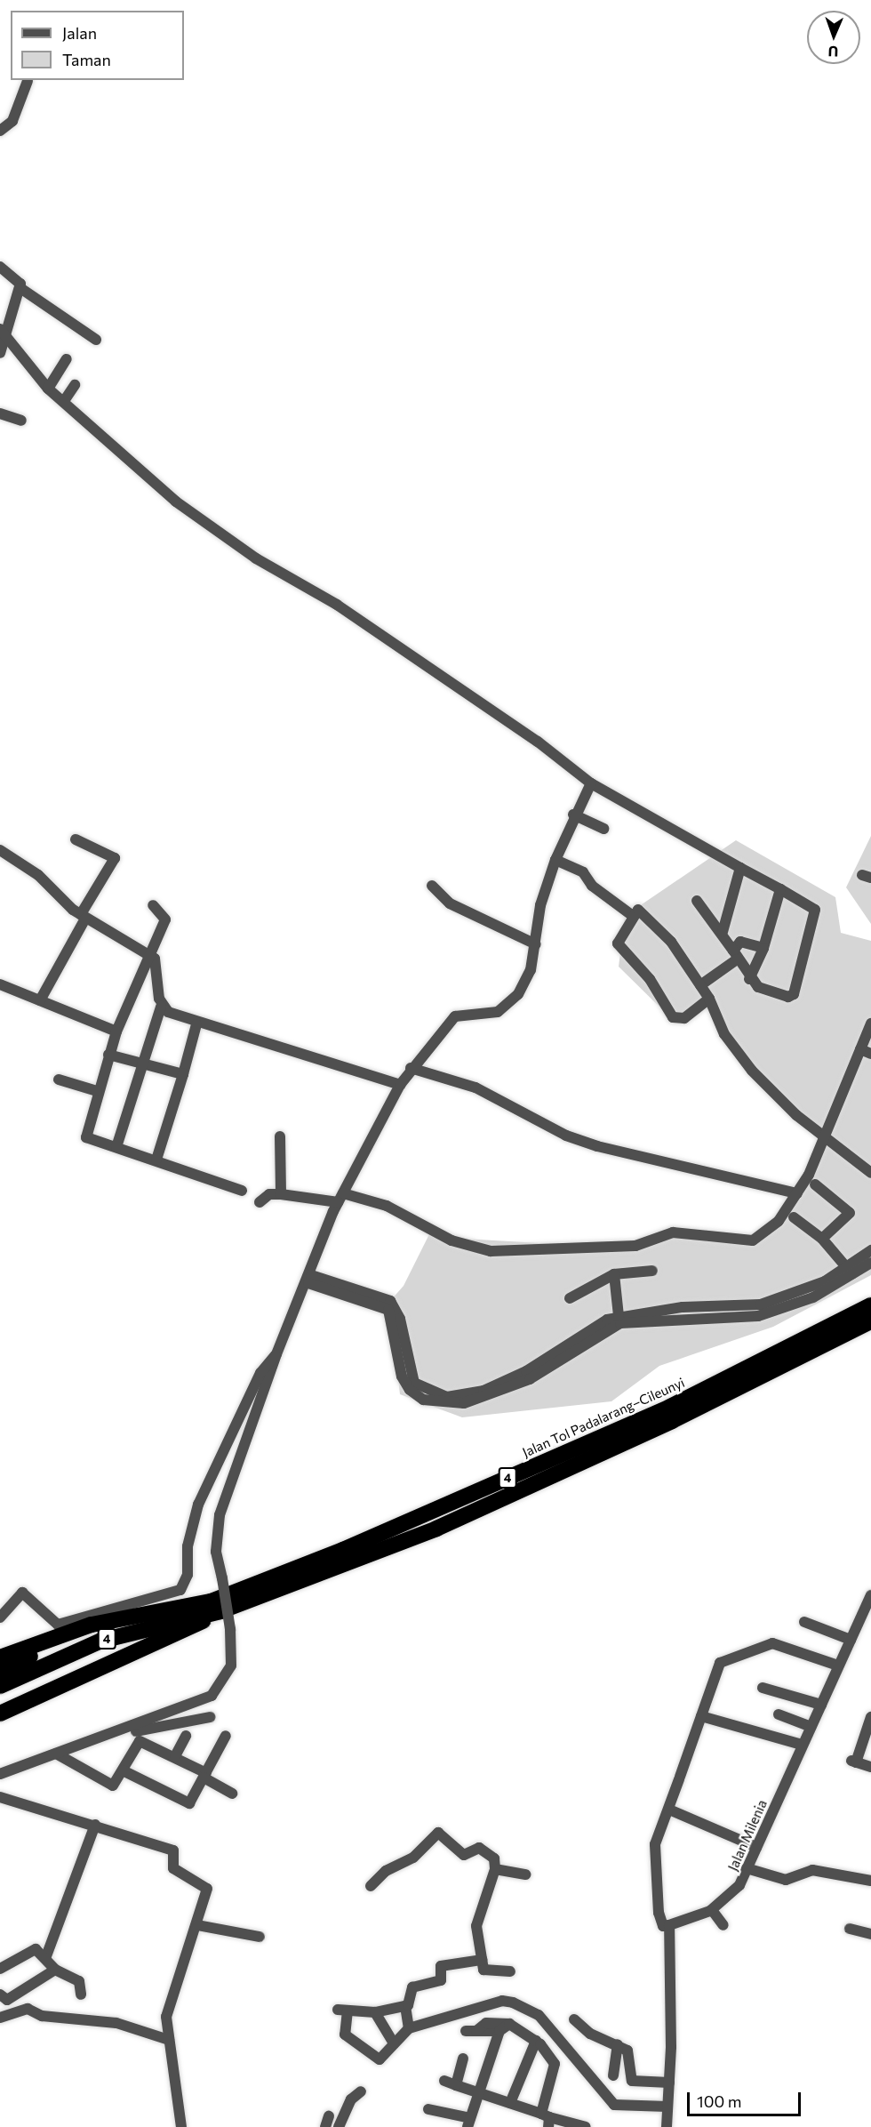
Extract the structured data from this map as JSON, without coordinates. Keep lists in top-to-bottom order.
{
  "streets": {
    "highway": ["Jalan Tol Padalarang–Cileunyi", "4"],
    "street": ["Jalan Milenia"]
  },
  "crossings": [
    ["Jalan Tol Padalarang–Cileunyi", "4"]
  ],
  "legend": ["Jalan", "Taman"],
  "scale_bar": "100 m",
  "north": "bottom"
}
